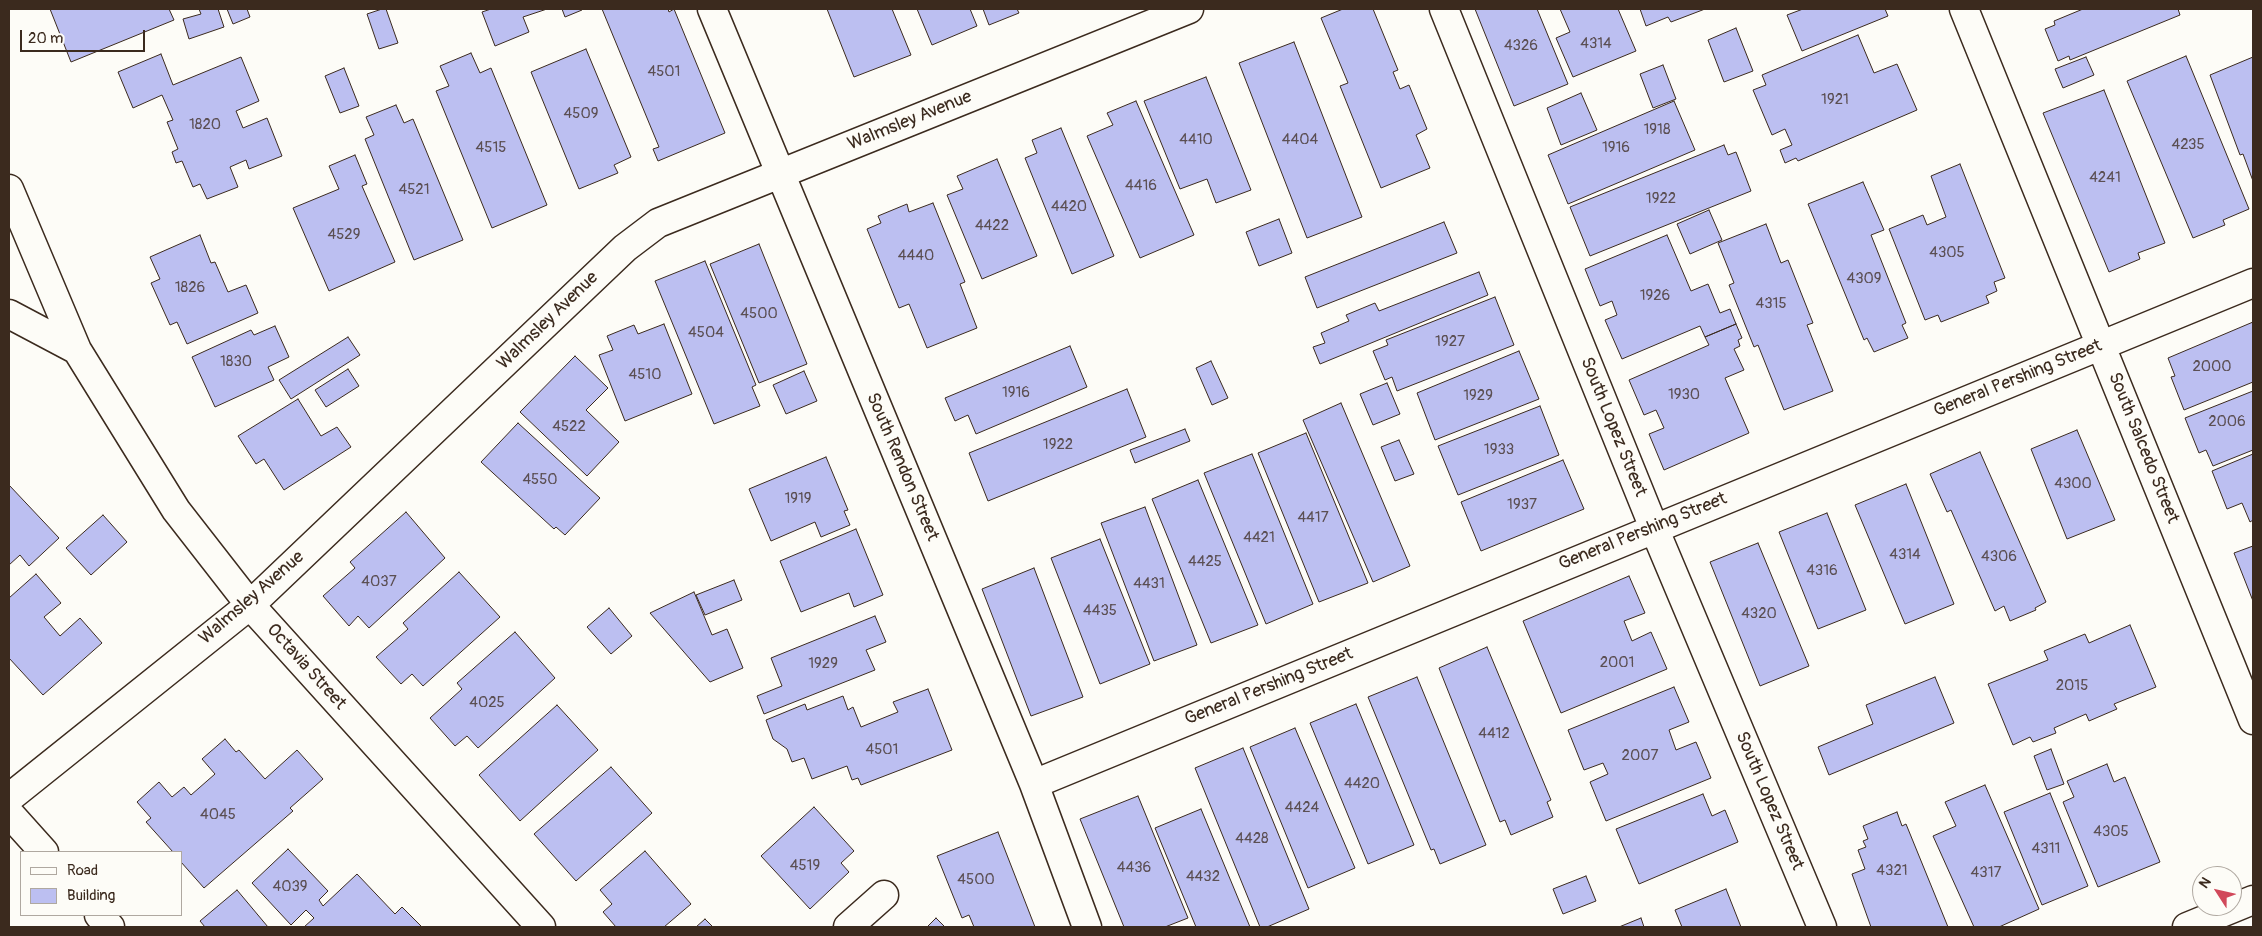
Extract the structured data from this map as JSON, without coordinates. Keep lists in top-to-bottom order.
{
  "streets": {
    "street": [
      "Walmsley Avenue",
      "General Pershing Street",
      "South Lopez Street",
      "South Salcedo Street",
      "South Rendon Street",
      "Octavia Street"
    ]
  },
  "crossings": [
    ["Walmsley Avenue", "South Rendon Street"],
    ["Walmsley Avenue", "Octavia Street"],
    ["General Pershing Street", "South Lopez Street"],
    ["General Pershing Street", "South Salcedo Street"],
    ["General Pershing Street", "South Rendon Street"]
  ],
  "house_numbers": [
    "4314",
    "4326",
    "4501",
    "1921",
    "4509",
    "1820",
    "1918",
    "4410",
    "4404",
    "4235",
    "4515",
    "1916",
    "4241",
    "4416",
    "4521",
    "1922",
    "4420",
    "4422",
    "4529",
    "4305",
    "4440",
    "4309",
    "1826",
    "1926",
    "4315",
    "4500",
    "4504",
    "1927",
    "1830",
    "2000",
    "4510",
    "1916",
    "1930",
    "1929",
    "2006",
    "4522",
    "1922",
    "1933",
    "4550",
    "4300",
    "1919",
    "1937",
    "4417",
    "4421",
    "4314",
    "4306",
    "4425",
    "4316",
    "4037",
    "4431",
    "4435",
    "4320",
    "2001",
    "1929",
    "2015",
    "4025",
    "4412",
    "4501",
    "2007",
    "4420",
    "4424",
    "4045",
    "4305",
    "4428",
    "4311",
    "4519",
    "4436",
    "4321",
    "4317",
    "4432",
    "4500",
    "4039"
  ],
  "legend": ["Road", "Building"],
  "scale_bar": "20 m",
  "north": "top left"
}
